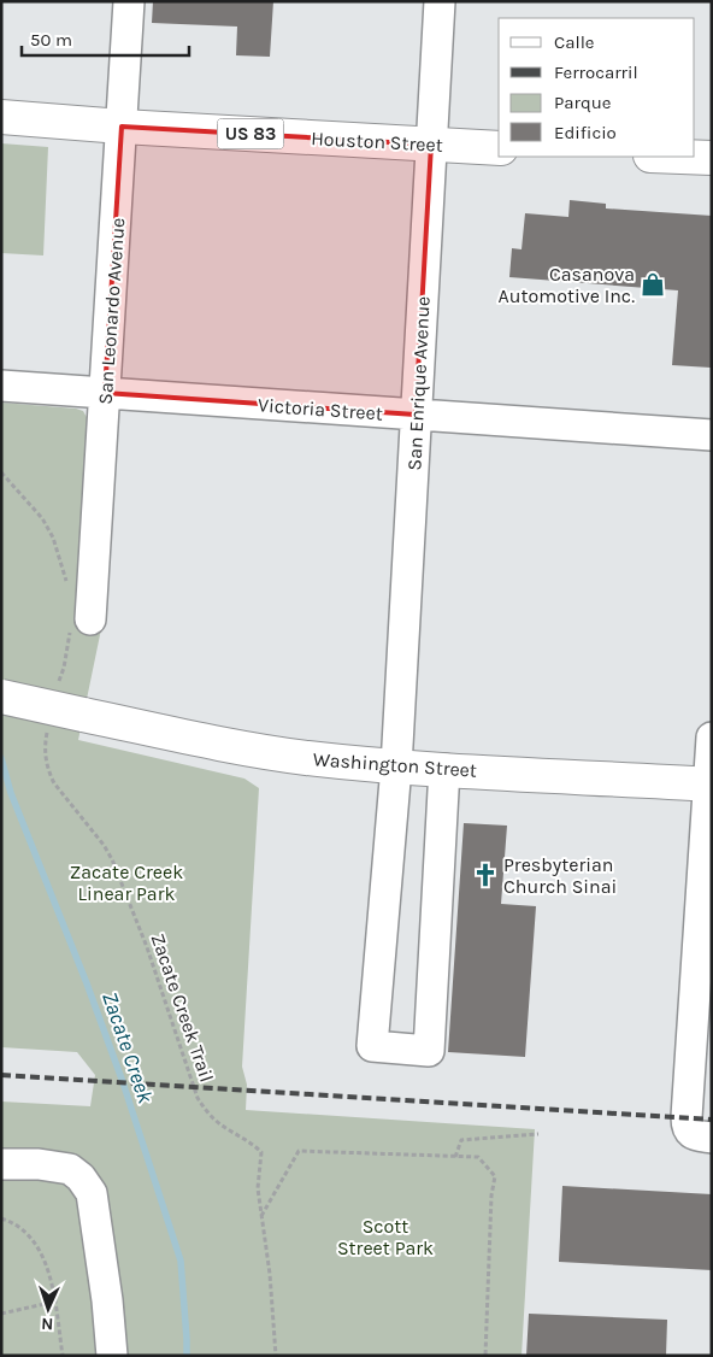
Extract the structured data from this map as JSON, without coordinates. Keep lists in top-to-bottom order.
{
  "streets": {
    "main road": ["US 83", "Houston Street", "Washington Street"],
    "street": ["San Leonardo Avenue", "San Enrique Avenue", "Victoria Street"],
    "path": ["Zacate Creek Trail"]
  },
  "crossings": [
    ["Houston Street", "San Leonardo Avenue"],
    ["Houston Street", "San Enrique Avenue"],
    ["San Leonardo Avenue", "Victoria Street"],
    ["San Enrique Avenue", "Victoria Street"],
    ["San Enrique Avenue", "Washington Street"]
  ],
  "water": ["Zacate Creek"],
  "parks": ["Zacate Creek Linear Park", "Scott Street Park"],
  "places": {
    "shop": ["Casanova Automotive Inc."],
    "church": ["Presbyterian Church Sinai"]
  },
  "legend": [
    "Calle",
    "Ferrocarril",
    "Parque",
    "Edificio"
  ],
  "scale_bar": "50 m",
  "north": "bottom"
}
